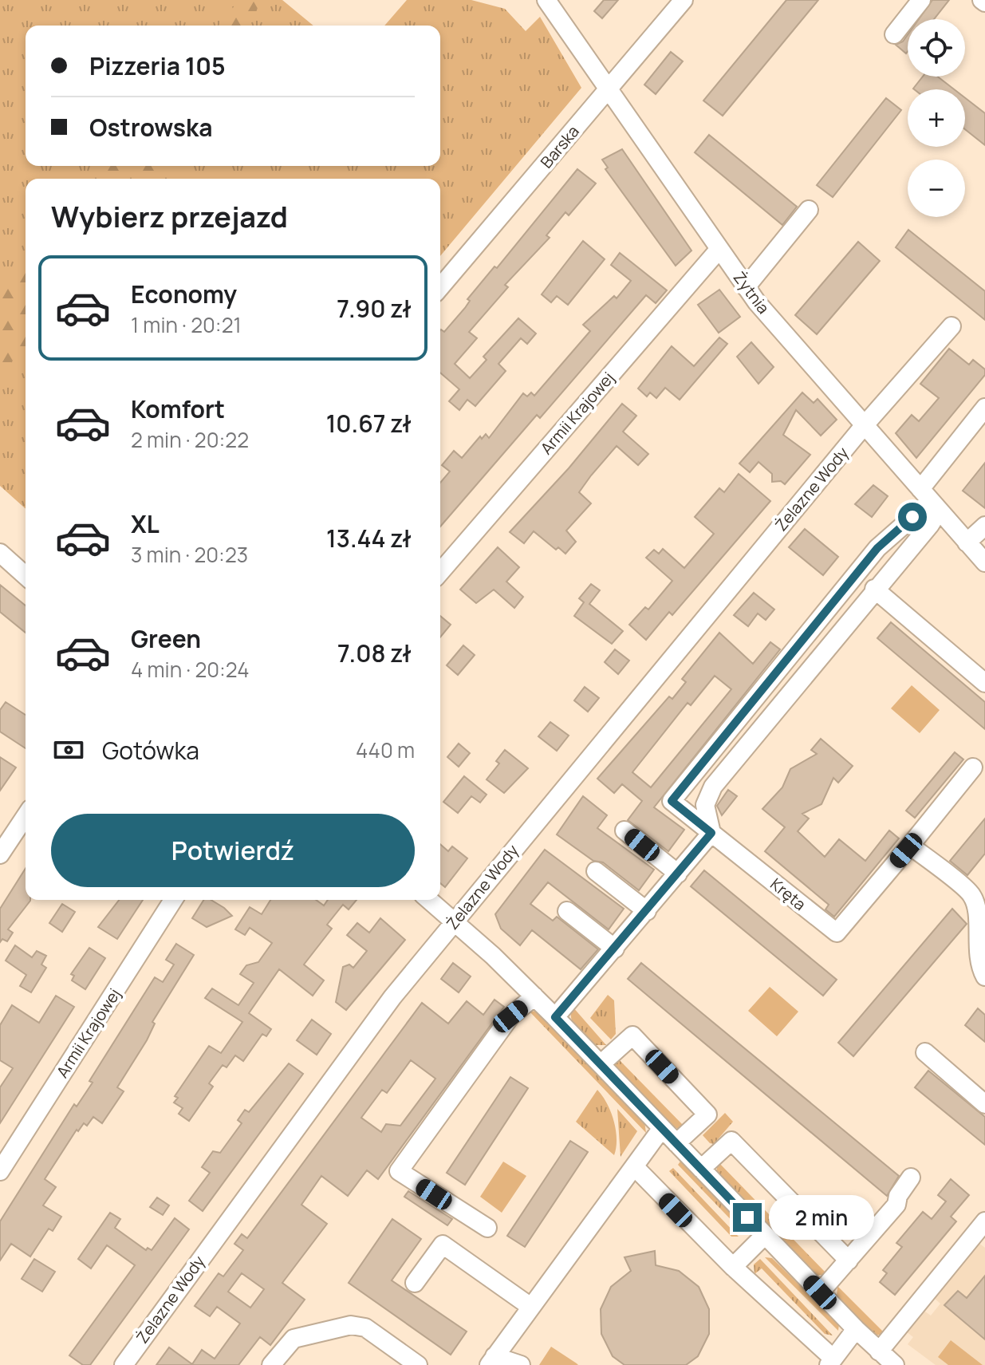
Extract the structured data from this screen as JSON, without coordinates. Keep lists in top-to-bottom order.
{
  "streets": {
    "street": [
      "Barska",
      "Żytnia",
      "Armii Krajowej",
      "Żelazne Wody",
      "Kręta"
    ]
  },
  "crossings": [
    ["Barska", "Żytnia"],
    ["Żytnia", "Armii Krajowej"],
    ["Żytnia", "Żelazne Wody"]
  ],
  "page": {
    "map_buttons": ["+", "−"],
    "banner": ["Pizzeria 105", "Ostrowska"],
    "heading": "Wybierz przejazd",
    "list": [
      {
        "name": "Economy",
        "note": "1 min · 20:21",
        "value": "7.90 zł"
      },
      {
        "name": "Komfort",
        "note": "2 min · 20:22",
        "value": "10.67 zł"
      },
      {
        "name": "XL",
        "note": "3 min · 20:23",
        "value": "13.44 zł"
      },
      {
        "name": "Green",
        "note": "4 min · 20:24",
        "value": "7.08 zł"
      }
    ],
    "pay": ["Gotówka", "440 m"],
    "buttons": "Potwierdź",
    "bubble": "2 min"
  }
}
